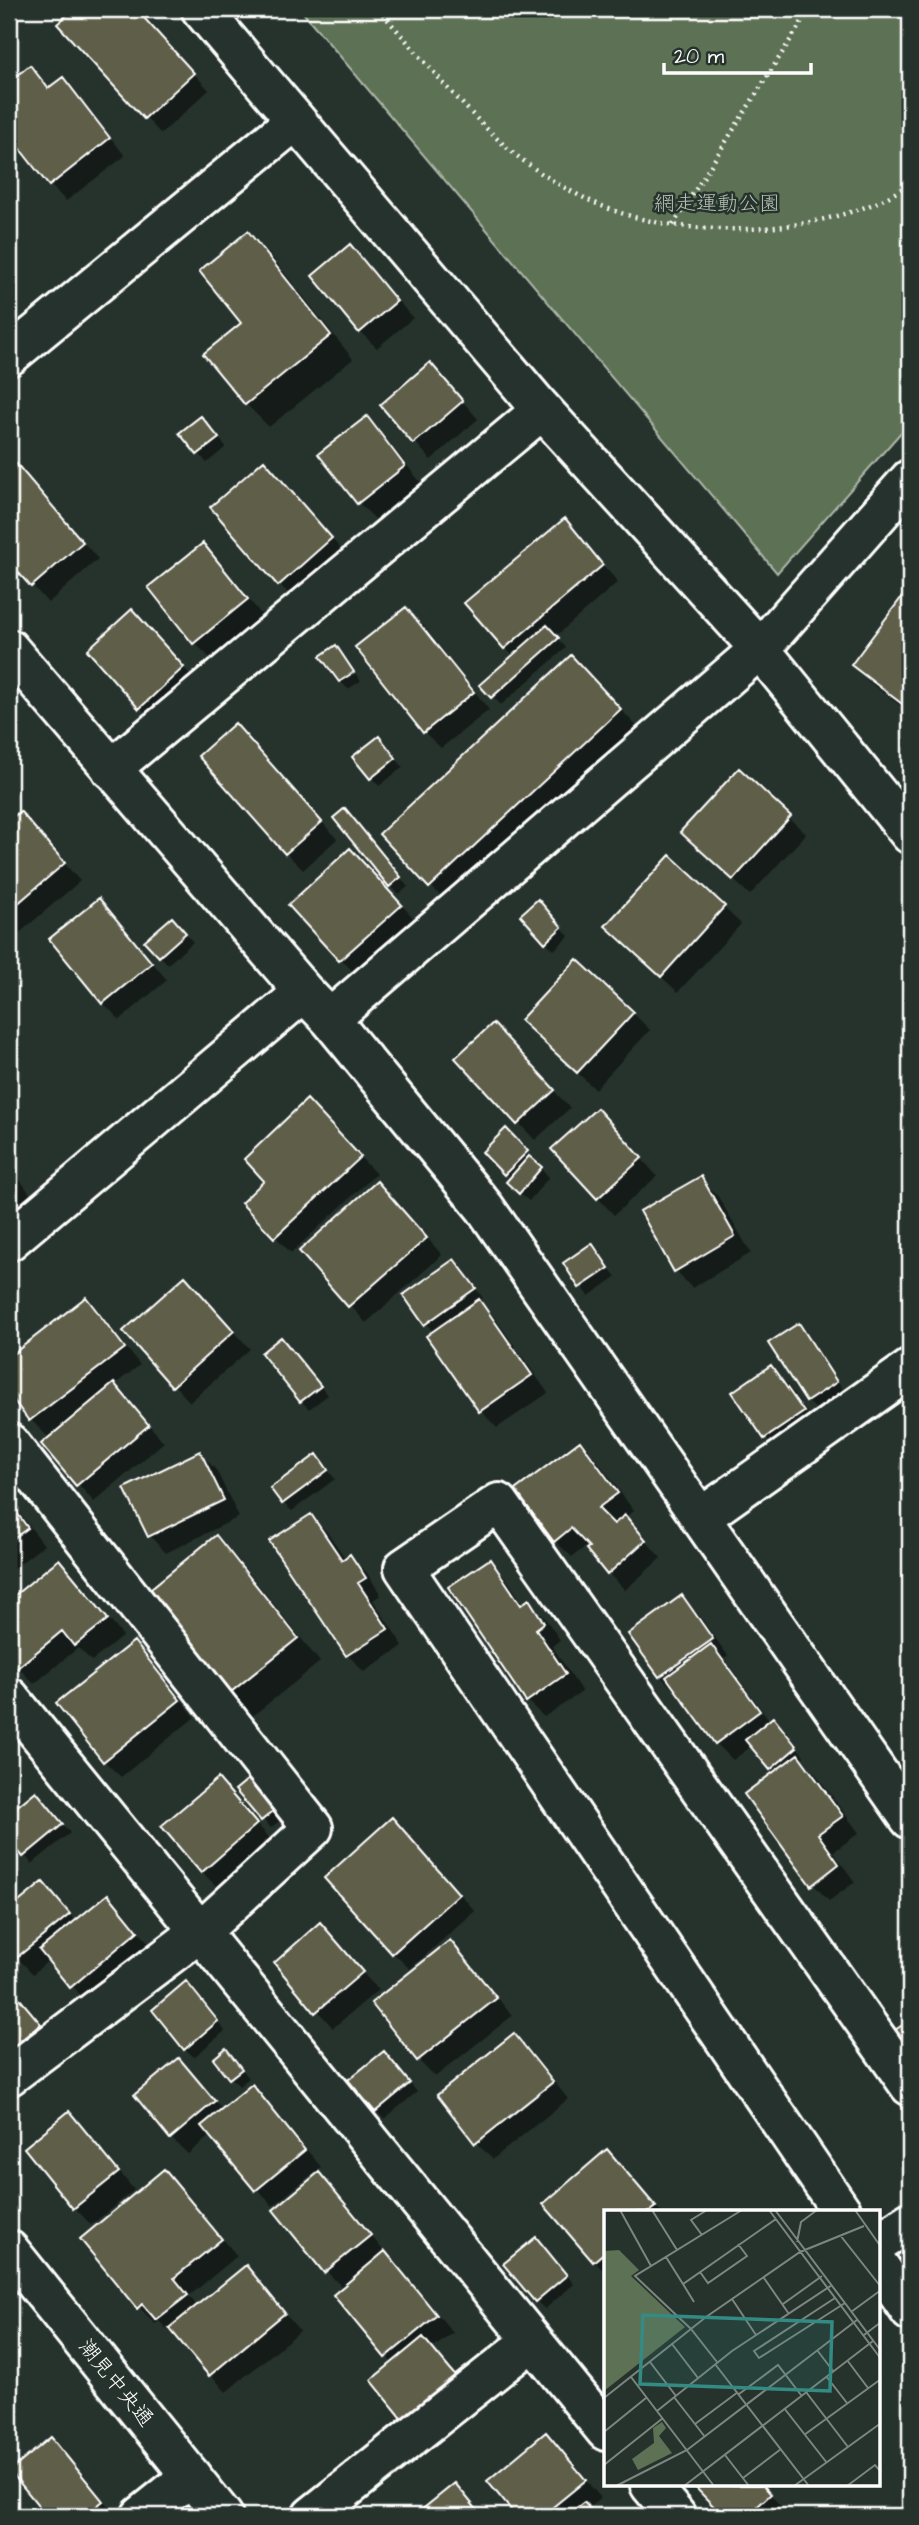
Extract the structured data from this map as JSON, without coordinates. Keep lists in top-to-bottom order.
{
  "streets": {
    "street": ["潮見中央通"]
  },
  "parks": ["網走運動公園"],
  "scale_bar": "20 m"
}
